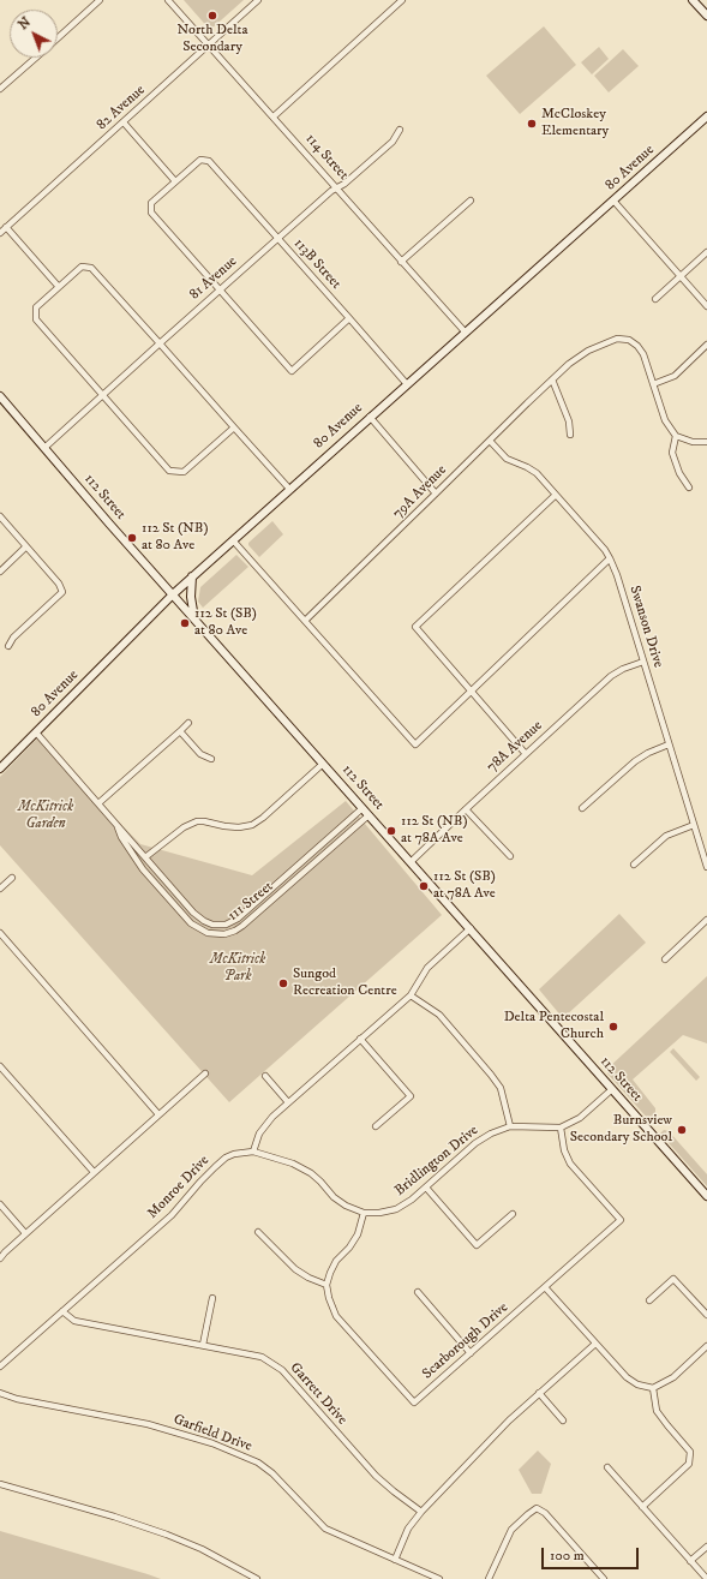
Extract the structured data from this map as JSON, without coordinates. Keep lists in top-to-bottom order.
{
  "streets": {
    "street": [
      "82 Avenue",
      "114 Street",
      "80 Avenue",
      "113B Street",
      "81 Avenue",
      "79A Avenue",
      "112 Street",
      "Swanson Drive",
      "78A Avenue",
      "111 Street",
      "Bridlington Drive",
      "Monroe Drive",
      "Scarborough Drive",
      "Garrett Drive",
      "Garfield Drive"
    ]
  },
  "crossings": [
    ["82 Avenue", "114 Street"],
    ["114 Street", "80 Avenue"],
    ["114 Street", "81 Avenue"],
    ["80 Avenue", "113B Street"],
    ["80 Avenue", "112 Street"],
    ["80 Avenue", "111 Street"],
    ["113B Street", "81 Avenue"],
    ["81 Avenue", "112 Street"],
    ["79A Avenue", "Swanson Drive"],
    ["112 Street", "78A Avenue"],
    ["112 Street", "111 Street"],
    ["Swanson Drive", "78A Avenue"],
    ["Bridlington Drive", "Monroe Drive"],
    ["Bridlington Drive", "Scarborough Drive"],
    ["Monroe Drive", "Garrett Drive"]
  ],
  "parks": ["McKitrick Garden", "McKitrick Park"],
  "places": [
    "North Delta Secondary",
    "McCloskey Elementary",
    "112 St (NB) at 80 Ave",
    "112 St (SB) at 80 Ave",
    "112 St (NB) at 78A Ave",
    "112 St (SB) at 78A Ave",
    "Sungod Recreation Centre",
    "Delta Pentecostal Church",
    "Burnsview Secondary School"
  ],
  "scale_bar": "100 m",
  "north": "top left"
}
